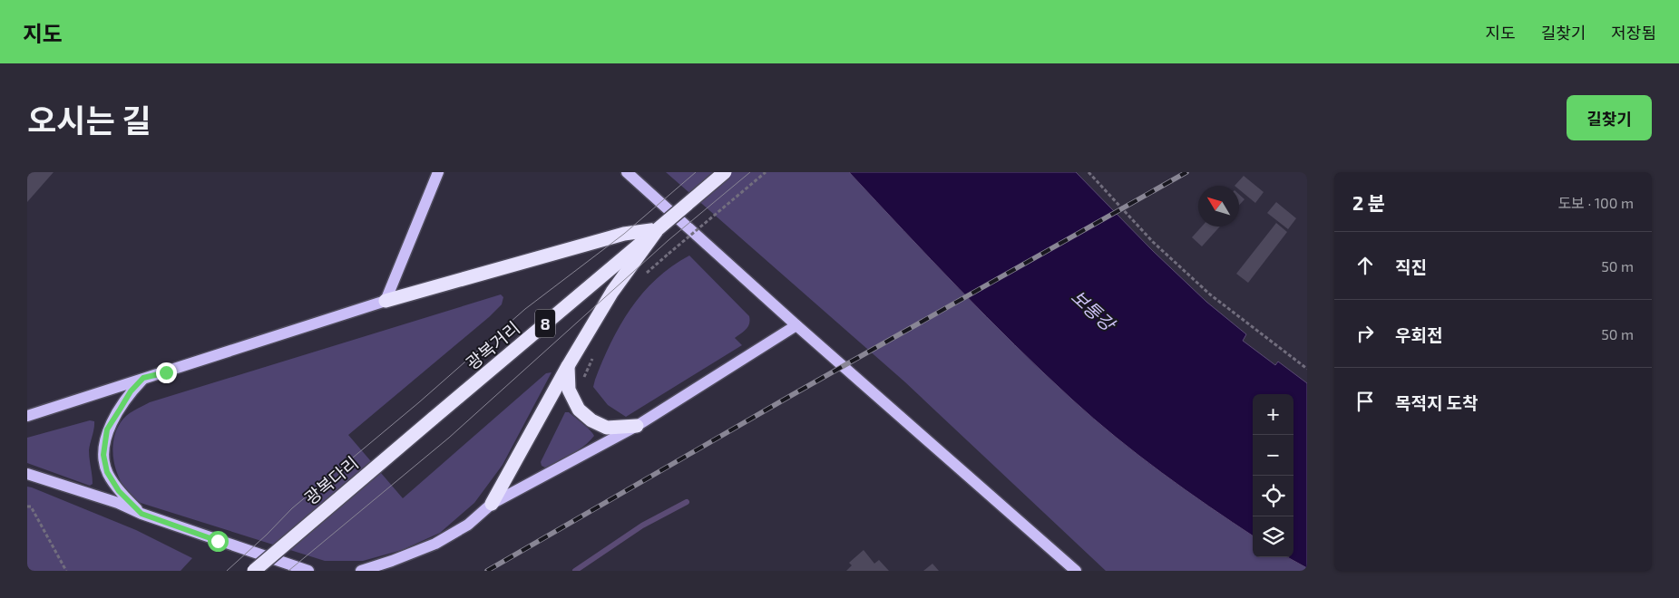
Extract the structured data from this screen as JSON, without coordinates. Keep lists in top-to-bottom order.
{
  "streets": {
    "highway": ["8", "광복거리", "광복다리"]
  },
  "crossings": [
    ["8", "광복거리"],
    ["광복거리", "광복다리"]
  ],
  "water": ["보통강"],
  "north": "top left",
  "page": {
    "header": "지도",
    "nav": ["지도", "길찾기", "저장됨"],
    "title": "오시는 길",
    "buttons": "길찾기",
    "heading": ["2 분", "도보 · 100 m"],
    "list": [
      ["직진", "50 m"],
      ["우회전", "50 m"],
      "목적지 도착"
    ],
    "map_buttons": ["+", "−"]
  }
}
